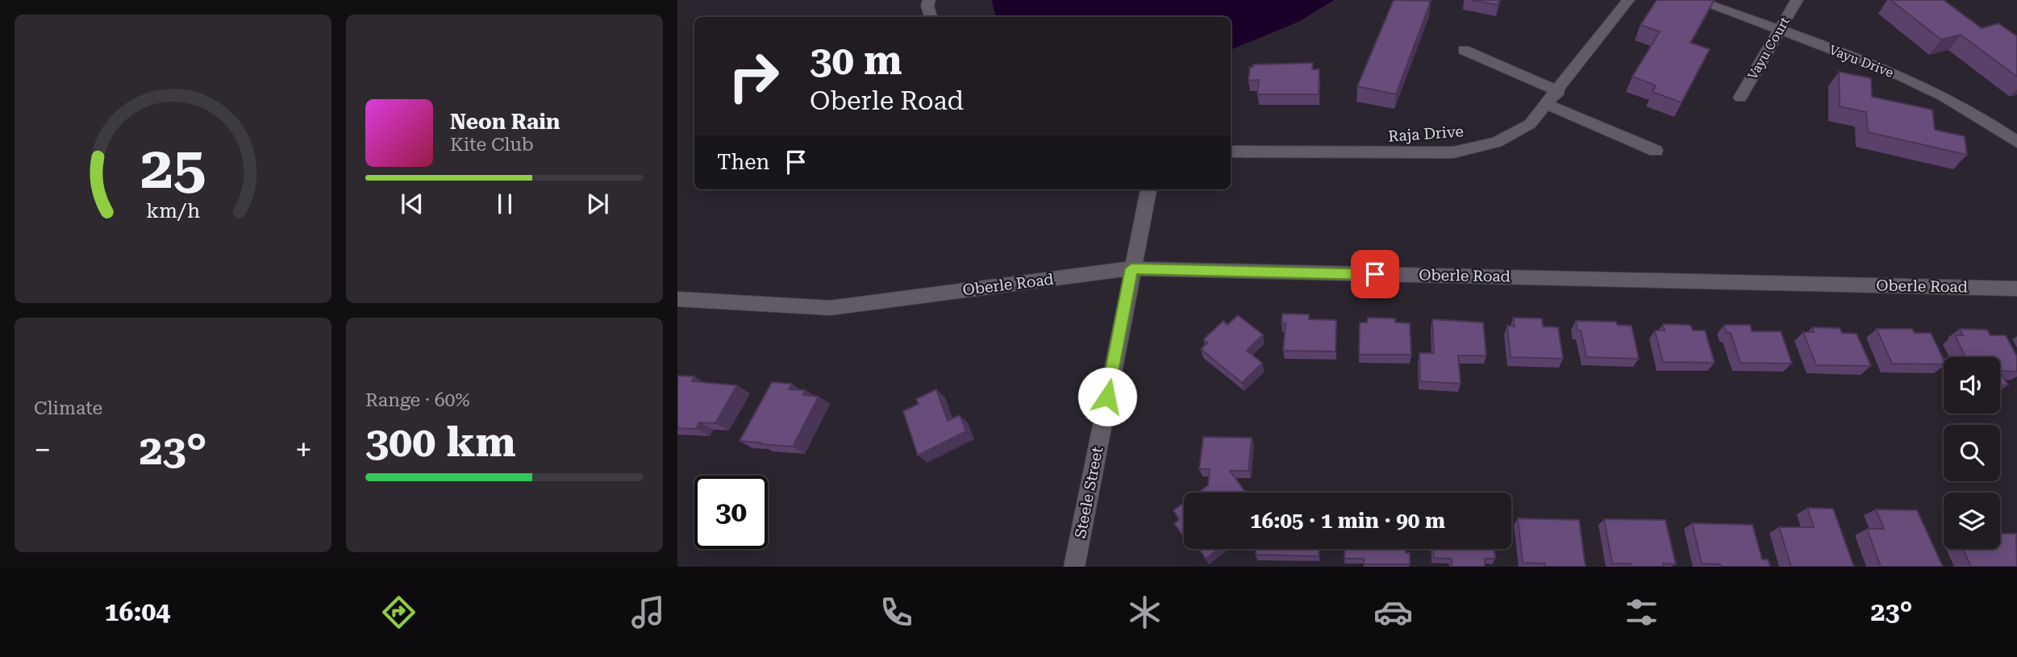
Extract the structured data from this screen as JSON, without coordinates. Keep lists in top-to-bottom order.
{
  "streets": {
    "street": [
      "Vayu Court",
      "Vayu Drive",
      "Raja Drive",
      "Oberle Road",
      "Steele Street"
    ]
  },
  "crossings": [
    ["Vayu Court", "Vayu Drive"],
    ["Oberle Road", "Steele Street"]
  ],
  "page": {
    "turn": ["30 m", "Oberle Road"],
    "song": ["Neon Rain", "Kite Club"],
    "then": "Then",
    "tile": [
      "Climate",
      ["Range · 60%", "300 km"]
    ],
    "heat": ["−", "23°", "+"],
    "limit": "30",
    "trip": "16:05 · 1 min · 90 m",
    "tabs": ["16:04", "23°"],
    "gauge": ["25", "km/h"]
  }
}
